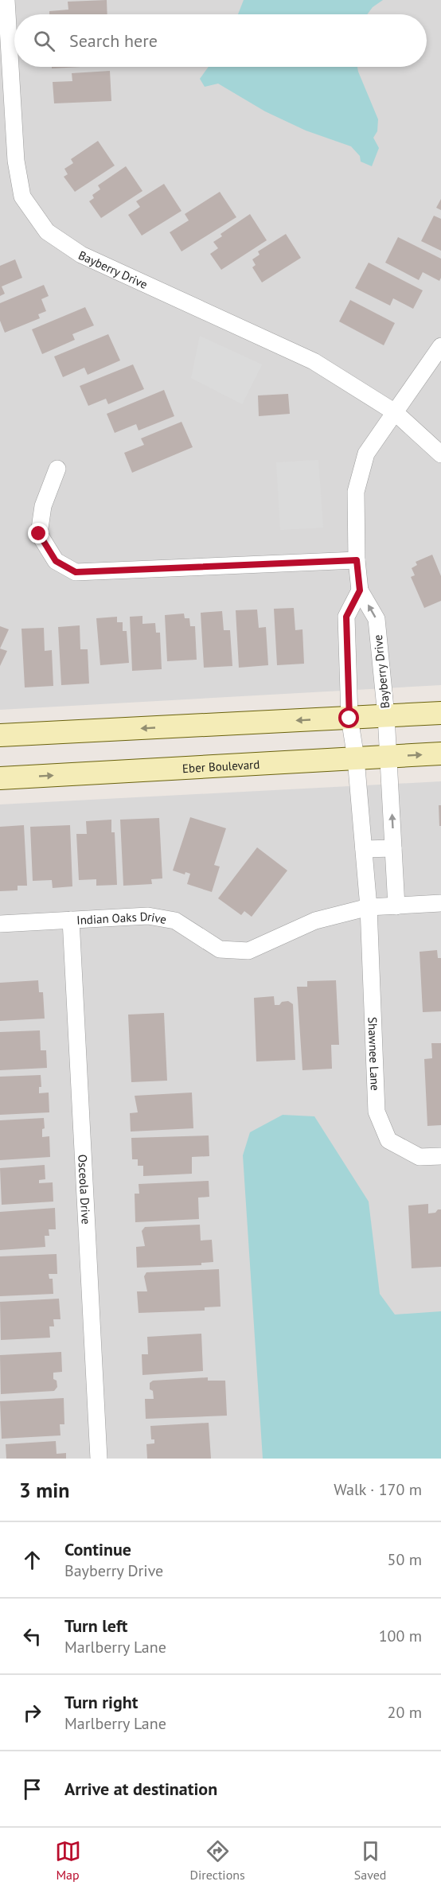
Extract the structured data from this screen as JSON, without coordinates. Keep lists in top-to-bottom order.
{
  "streets": {
    "street": [
      "Bayberry Drive",
      "Eber Boulevard",
      "Indian Oaks Drive",
      "Shawnee Lane",
      "Osceola Drive"
    ]
  },
  "crossings": [
    ["Bayberry Drive", "Eber Boulevard"],
    ["Indian Oaks Drive", "Shawnee Lane"],
    ["Indian Oaks Drive", "Osceola Drive"]
  ],
  "page": {
    "search": "Search here",
    "heading": ["3 min", "Walk · 170 m"],
    "list": [
      ["Continue", "Bayberry Drive", "50 m"],
      ["Turn left", "Marlberry Lane", "100 m"],
      ["Turn right", "Marlberry Lane", "20 m"],
      "Arrive at destination"
    ],
    "nav": ["Map", "Directions", "Saved"]
  }
}
